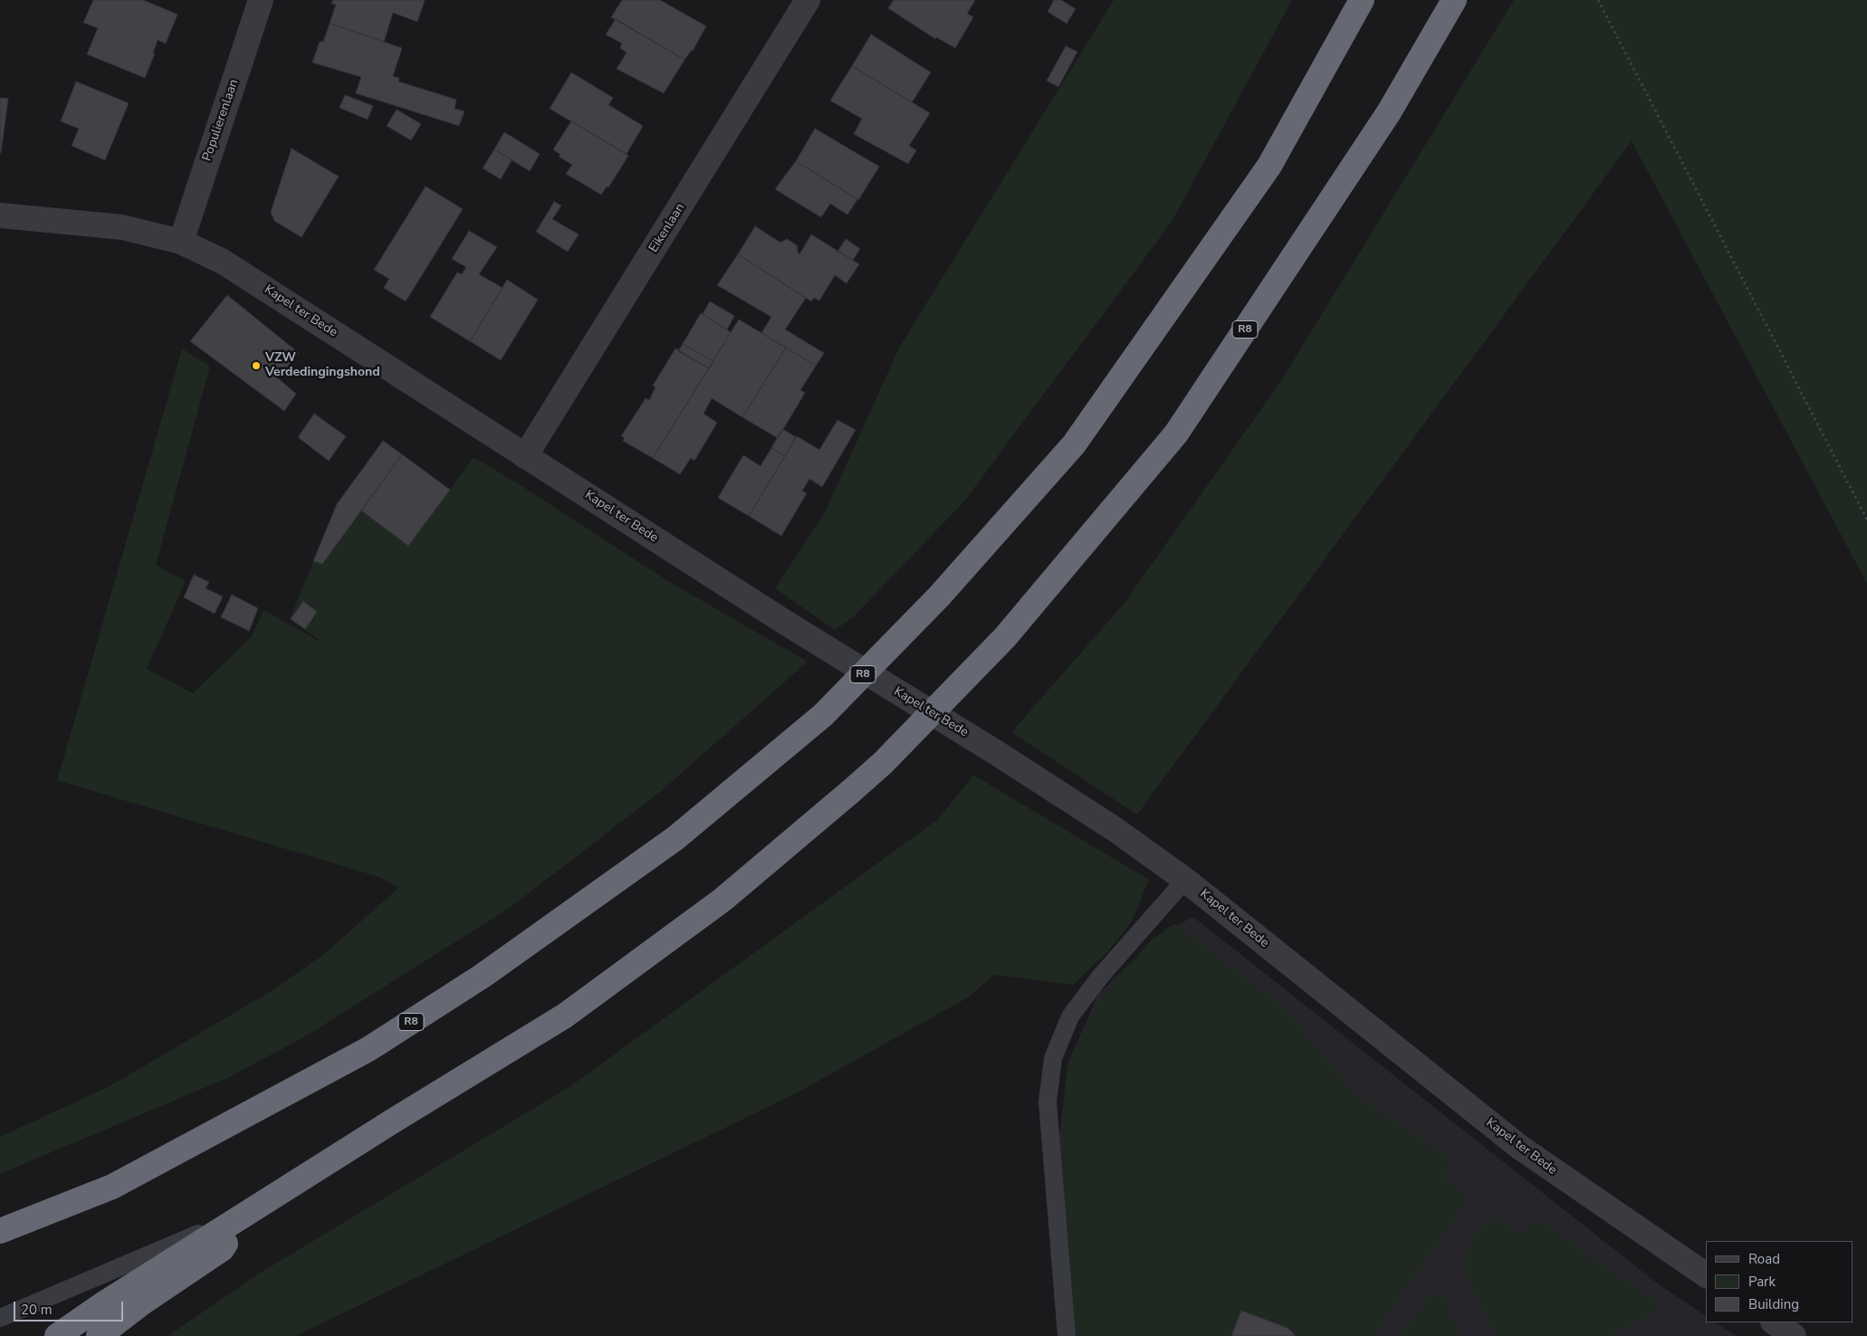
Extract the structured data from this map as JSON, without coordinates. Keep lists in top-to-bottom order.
{
  "streets": {
    "highway": ["R8"],
    "street": ["Populierenlaan", "Eikenlaan", "Kapel ter Bede"]
  },
  "crossings": [
    ["Populierenlaan", "Kapel ter Bede"],
    ["Eikenlaan", "Kapel ter Bede"]
  ],
  "places": ["VZW Verdedingingshond"],
  "legend": ["Road", "Park", "Building"],
  "scale_bar": "20 m"
}
